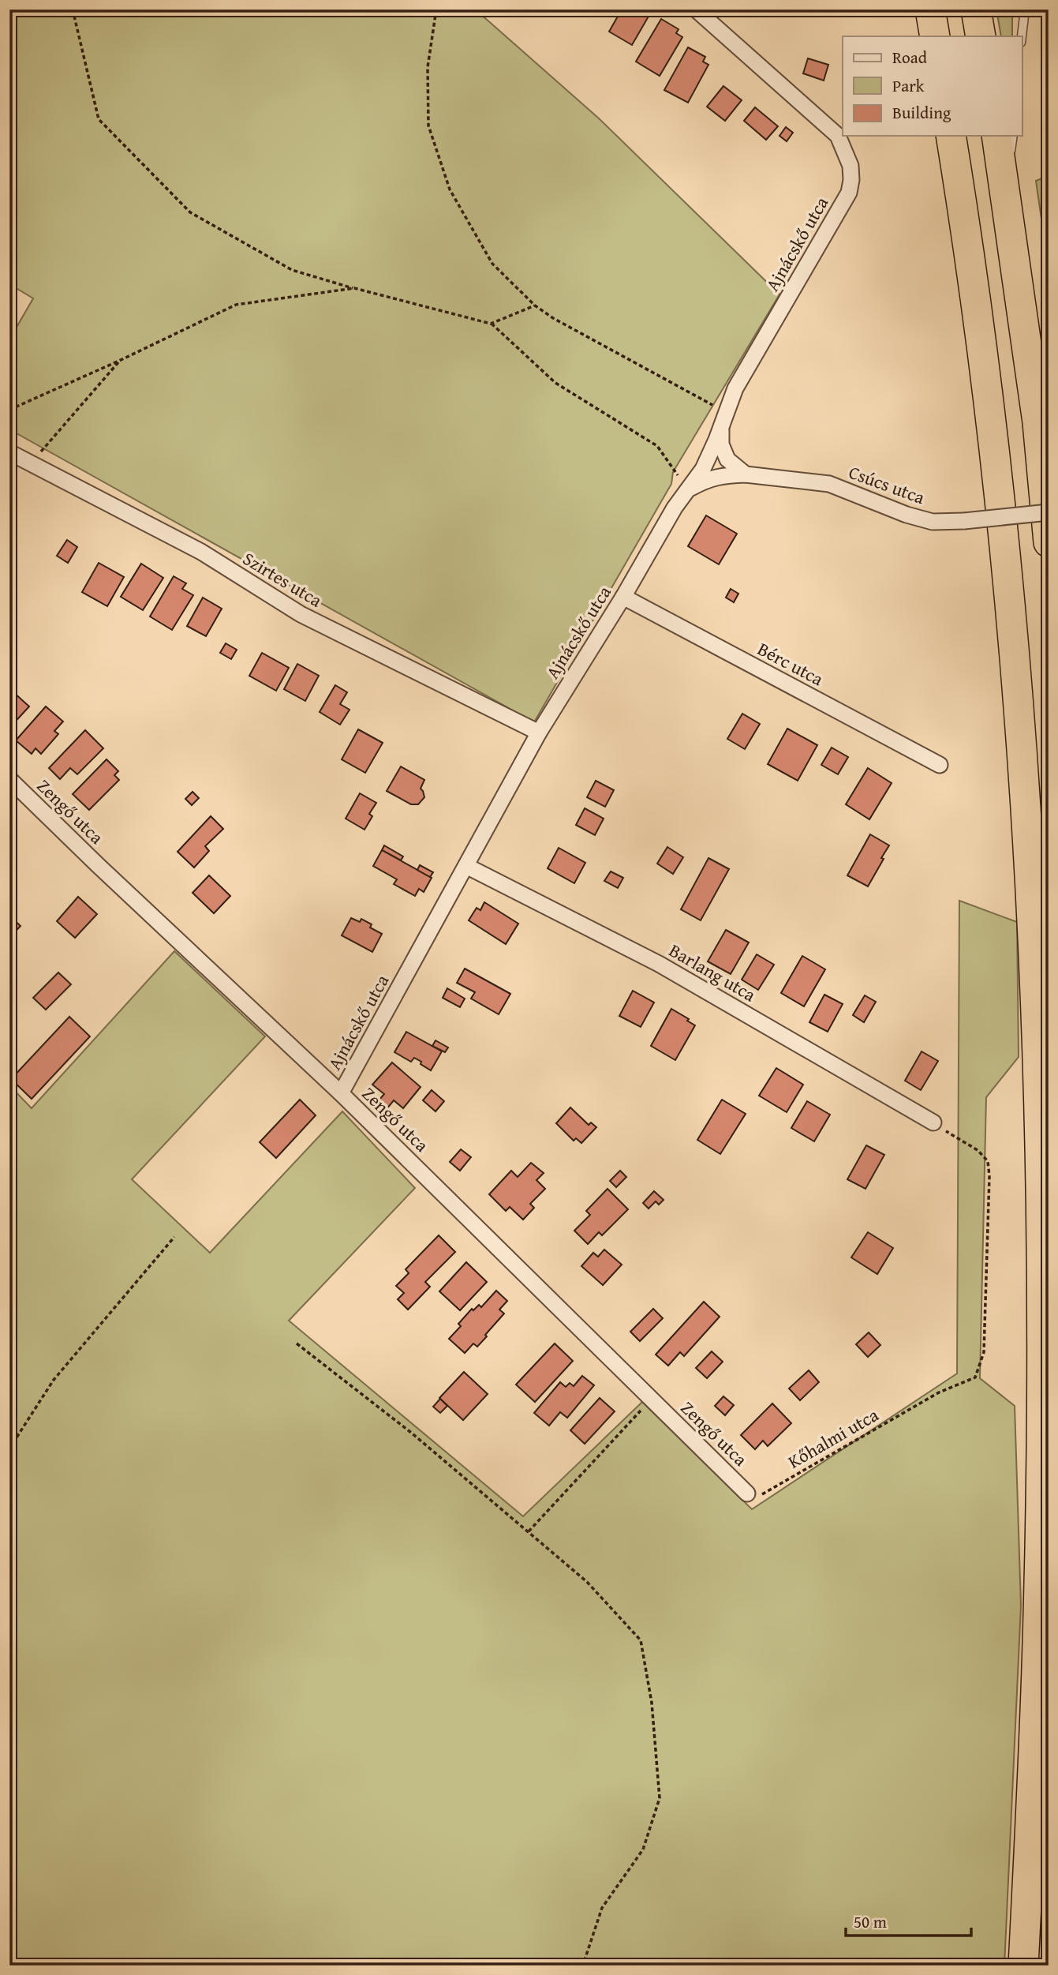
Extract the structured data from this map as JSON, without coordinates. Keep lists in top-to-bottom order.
{
  "streets": {
    "street": [
      "Ajnácskő utca",
      "Csúcs utca",
      "Szirtes utca",
      "Bérc utca",
      "Zengő utca",
      "Barlang utca"
    ],
    "path": ["Kőhalmi utca"]
  },
  "crossings": [
    ["Ajnácskő utca", "Csúcs utca"],
    ["Ajnácskő utca", "Szirtes utca"],
    ["Ajnácskő utca", "Bérc utca"],
    ["Ajnácskő utca", "Zengő utca"],
    ["Ajnácskő utca", "Barlang utca"],
    ["Zengő utca", "Kőhalmi utca"],
    ["Barlang utca", "Kőhalmi utca"]
  ],
  "legend": ["Road", "Park", "Building"],
  "scale_bar": "50 m"
}
